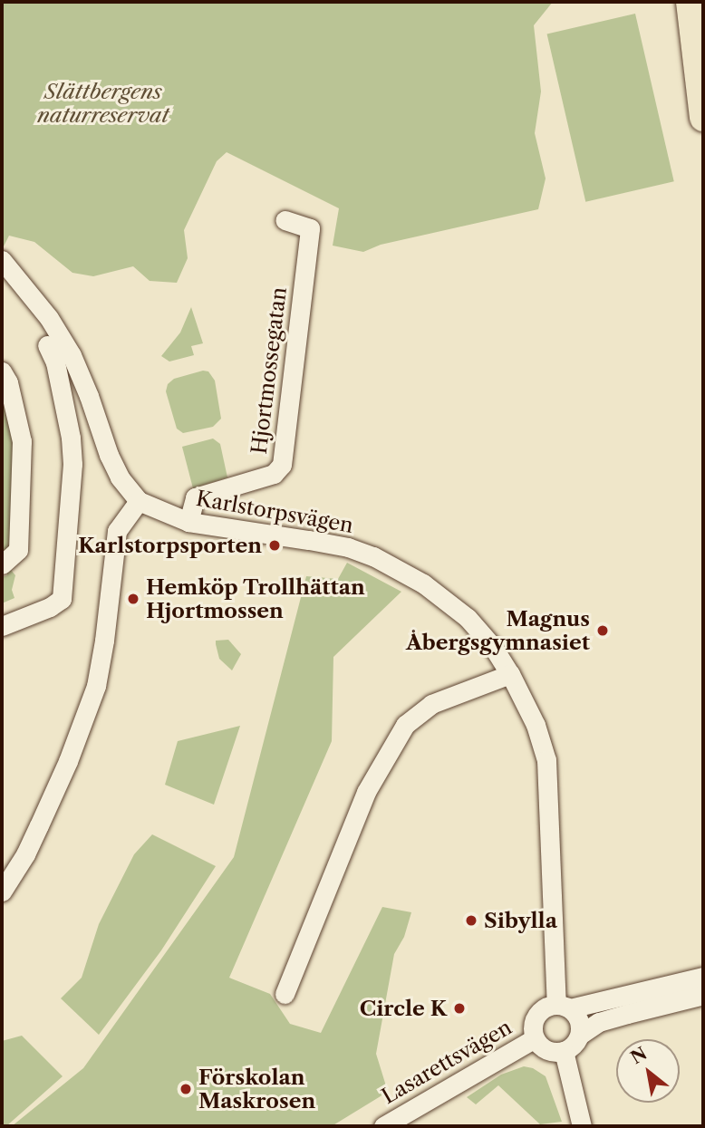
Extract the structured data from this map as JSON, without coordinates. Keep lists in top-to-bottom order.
{
  "streets": {
    "street": ["Hjortmossegatan", "Karlstorpsvägen", "Lasarettsvägen"]
  },
  "crossings": [
    ["Hjortmossegatan", "Karlstorpsvägen"],
    ["Karlstorpsvägen", "Lasarettsvägen"]
  ],
  "parks": ["Slättbergens naturreservat"],
  "places": [
    "Karlstorpsporten",
    "Hemköp Trollhättan Hjortmossen",
    "Magnus Åbergsgymnasiet",
    "Sibylla",
    "Circle K",
    "Förskolan Maskrosen"
  ],
  "north": "top left"
}
